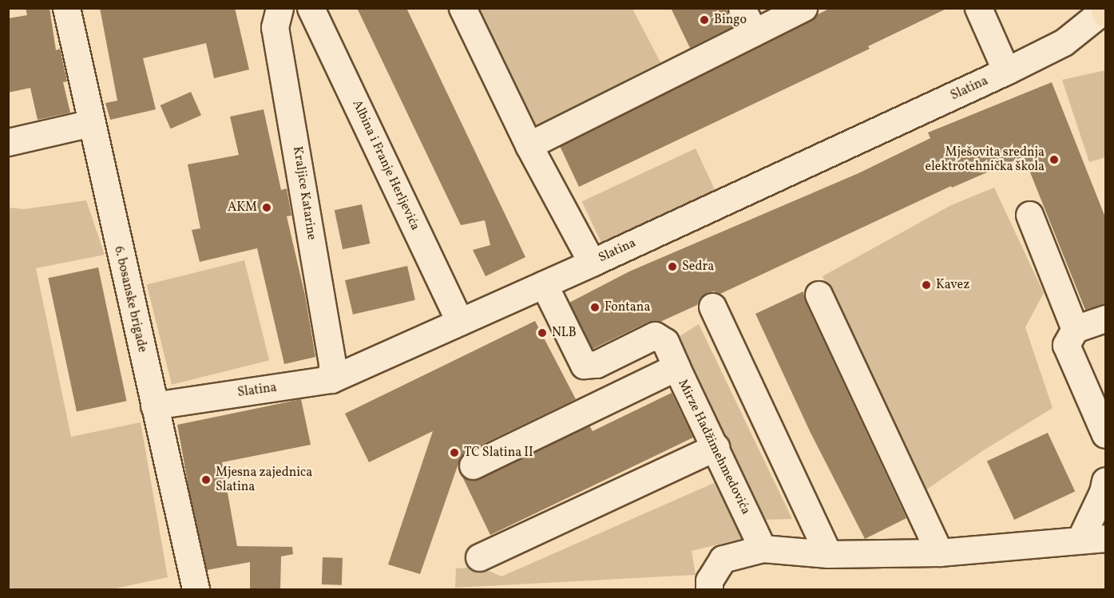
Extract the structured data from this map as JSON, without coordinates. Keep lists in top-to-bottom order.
{
  "streets": {
    "street": [
      "Slatina",
      "Albina i Franje Herljevića",
      "Kraljice Katarine",
      "6. bosanske brigade",
      "Mirze Hadžimehmedovića"
    ]
  },
  "crossings": [
    ["Slatina", "Albina i Franje Herljevića"],
    ["Slatina", "Kraljice Katarine"],
    ["Slatina", "6. bosanske brigade"]
  ],
  "places": [
    "Bingo",
    "Mješovita srednja elektrotehnička škola",
    "AKM",
    "Sedra",
    "Kavez",
    "Fontana",
    "NLB",
    "TC Slatina II",
    "Mjesna zajednica Slatina"
  ]
}
